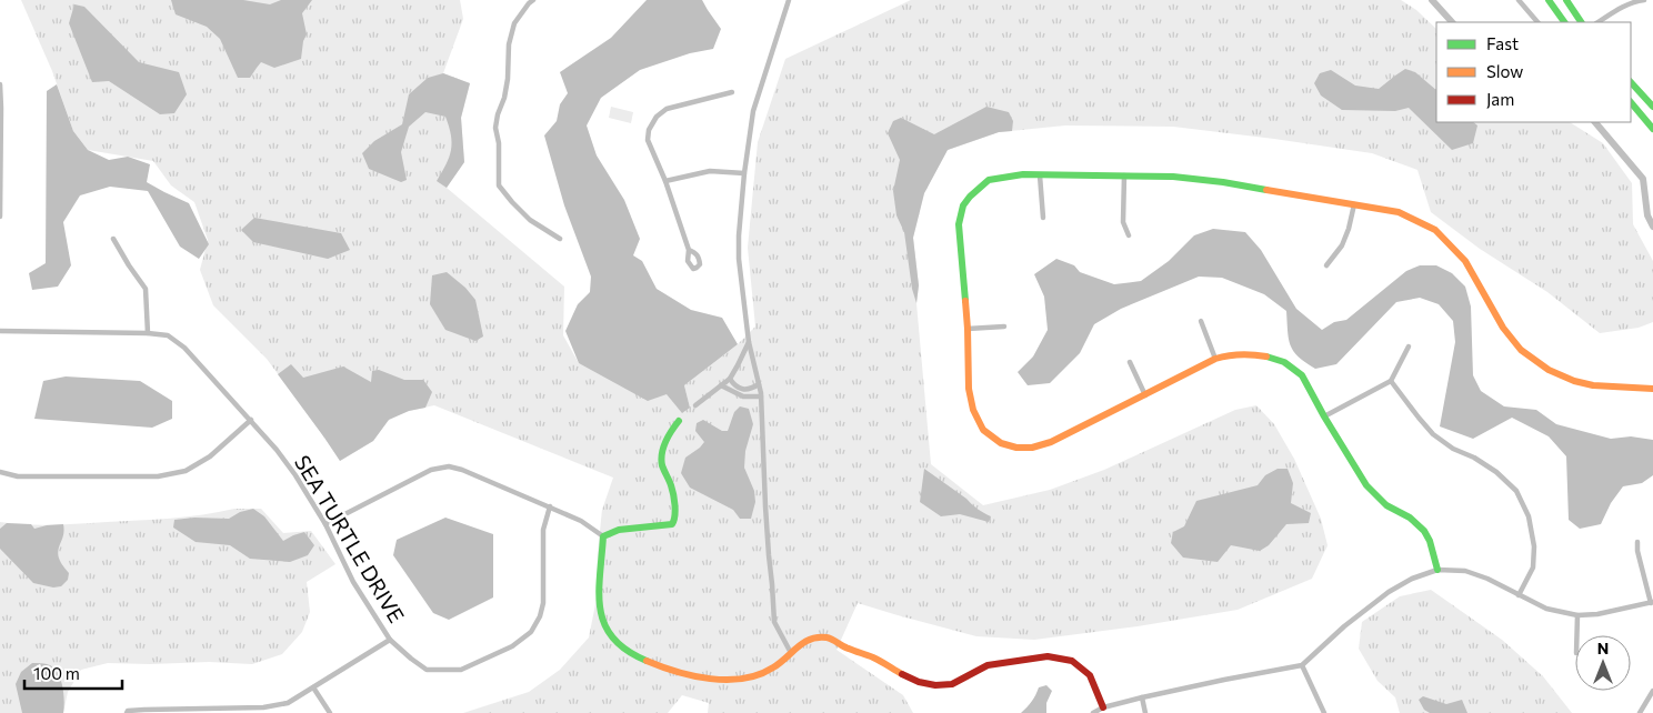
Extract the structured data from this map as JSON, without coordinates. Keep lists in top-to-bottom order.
{
  "streets": {
    "street": ["SEA TURTLE DRIVE"]
  },
  "legend": ["Fast", "Slow", "Jam"],
  "scale_bar": "100 m",
  "north": "top"
}
